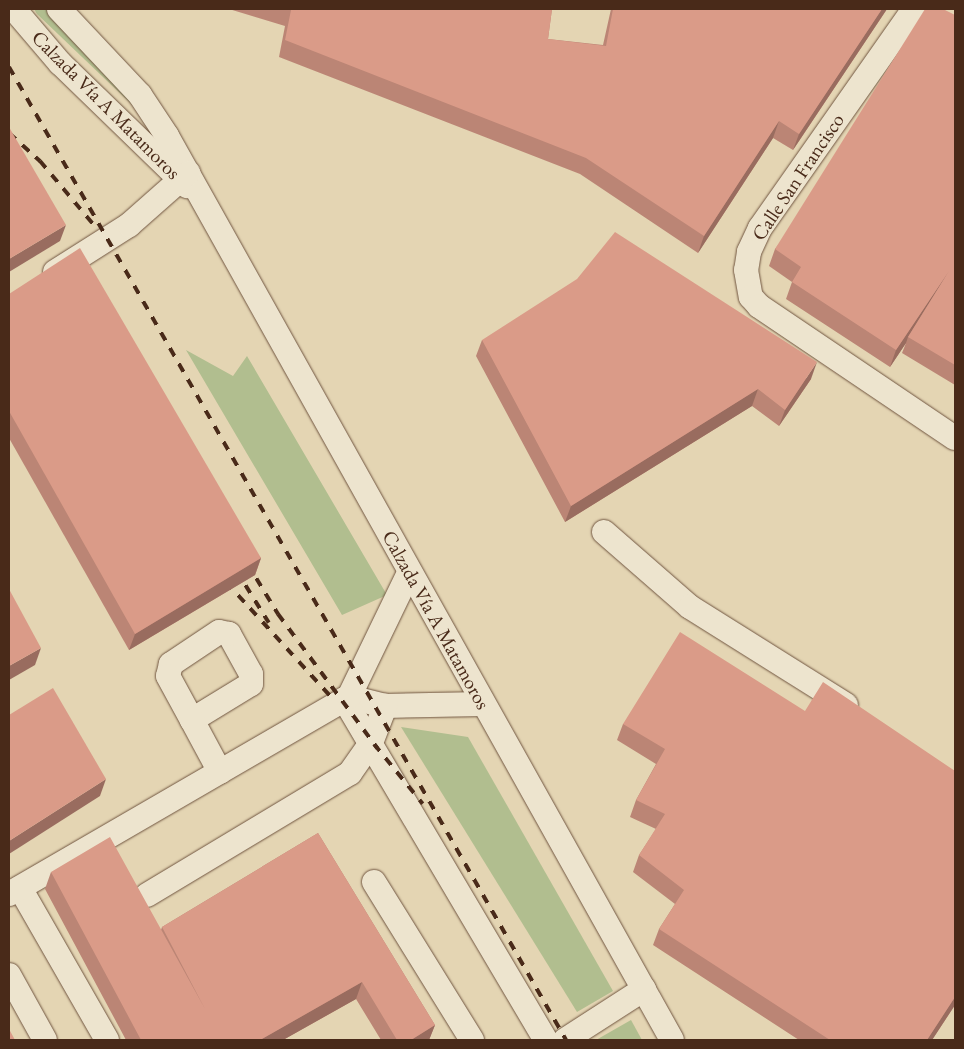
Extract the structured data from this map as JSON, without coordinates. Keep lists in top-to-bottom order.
{
  "streets": {
    "street": ["Calzada Vía A Matamoros", "Calle San Francisco"]
  }
}
